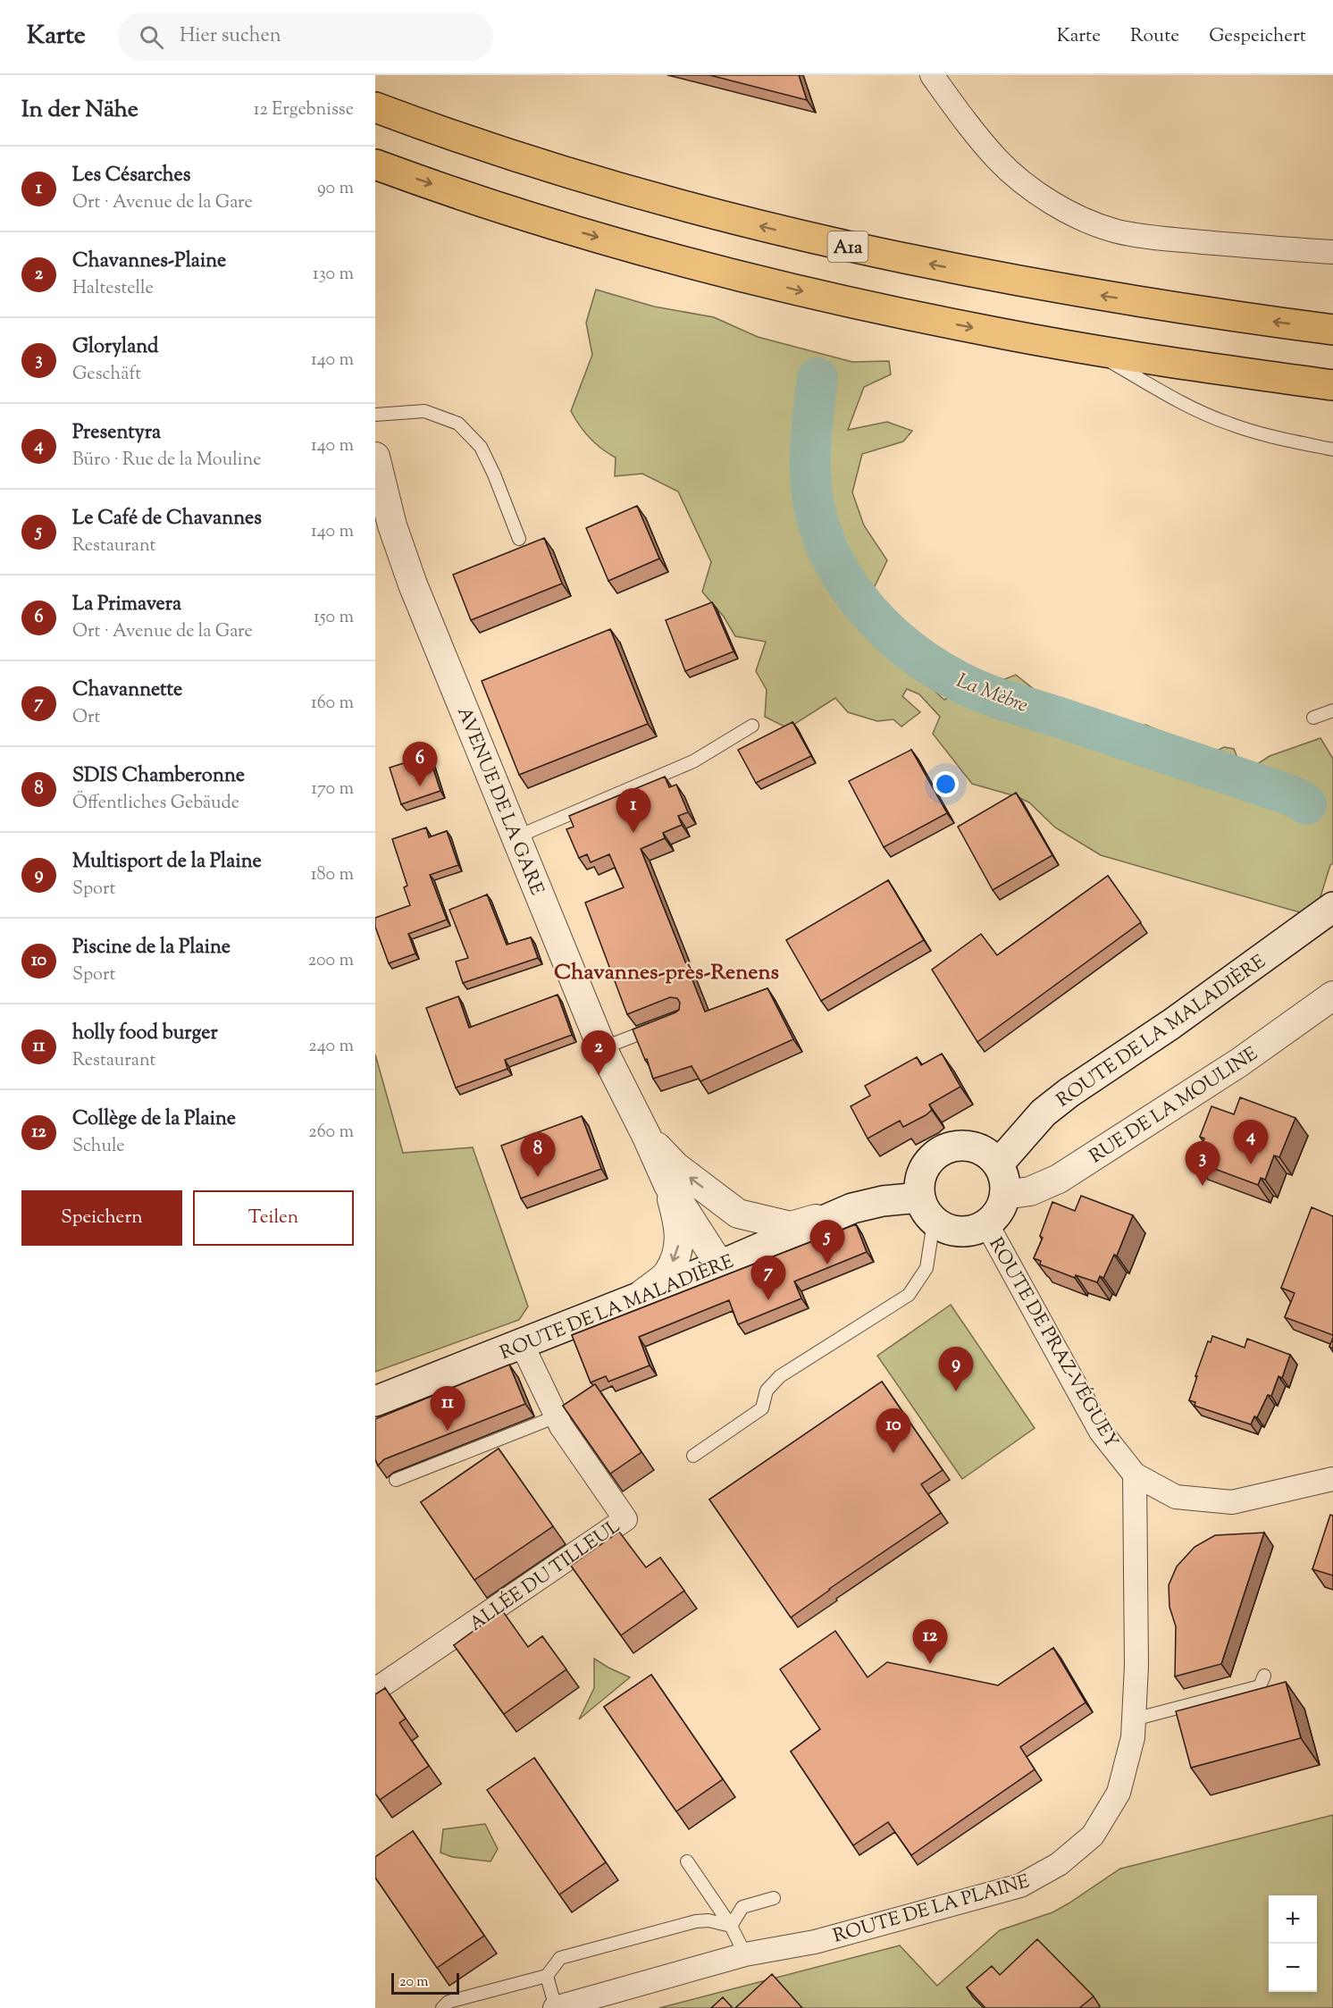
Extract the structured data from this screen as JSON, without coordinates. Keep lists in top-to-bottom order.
{
  "streets": {
    "highway": ["A1a"],
    "main road": ["ROUTE DE LA MALADIÈRE"],
    "street": [
      "AVENUE DE LA GARE",
      "RUE DE LA MOULINE",
      "ROUTE DE PRAZ-VÉGUEY",
      "ALLÉE DU TILLEUL",
      "ROUTE DE LA PLAINE"
    ]
  },
  "crossings": [
    ["AVENUE DE LA GARE", "ROUTE DE LA MALADIÈRE"],
    ["ROUTE DE LA MALADIÈRE", "RUE DE LA MOULINE"],
    ["ROUTE DE LA MALADIÈRE", "ROUTE DE PRAZ-VÉGUEY"],
    ["ROUTE DE LA MALADIÈRE", "ALLÉE DU TILLEUL"],
    ["RUE DE LA MOULINE", "ROUTE DE PRAZ-VÉGUEY"],
    ["ROUTE DE PRAZ-VÉGUEY", "ROUTE DE LA PLAINE"]
  ],
  "districts": ["Chavannes-près-Renens"],
  "water": ["La Mèbre"],
  "scale_bar": "20 m",
  "page": {
    "header": "Karte",
    "search": "Hier suchen",
    "nav": ["Karte", "Route", "Gespeichert"],
    "heading": ["In der Nähe", "12 Ergebnisse"],
    "list": [
      {
        "mark": "1",
        "name": "Les Césarches",
        "note": "Ort · Avenue de la Gare",
        "value": "90 m"
      },
      {
        "mark": "2",
        "name": "Chavannes-Plaine",
        "note": "Haltestelle",
        "value": "130 m"
      },
      {
        "mark": "3",
        "name": "Gloryland",
        "note": "Geschäft",
        "value": "140 m"
      },
      {
        "mark": "4",
        "name": "Presentyra",
        "note": "Büro · Rue de la Mouline",
        "value": "140 m"
      },
      {
        "mark": "5",
        "name": "Le Café de Chavannes",
        "note": "Restaurant",
        "value": "140 m"
      },
      {
        "mark": "6",
        "name": "La Primavera",
        "note": "Ort · Avenue de la Gare",
        "value": "150 m"
      },
      {
        "mark": "7",
        "name": "Chavannette",
        "note": "Ort",
        "value": "160 m"
      },
      {
        "mark": "8",
        "name": "SDIS Chamberonne",
        "note": "Öffentliches Gebäude",
        "value": "170 m"
      },
      {
        "mark": "9",
        "name": "Multisport de la Plaine",
        "note": "Sport",
        "value": "180 m"
      },
      {
        "mark": "10",
        "name": "Piscine de la Plaine",
        "note": "Sport",
        "value": "200 m"
      },
      {
        "mark": "11",
        "name": "holly food burger",
        "note": "Restaurant",
        "value": "240 m"
      },
      {
        "mark": "12",
        "name": "Collège de la Plaine",
        "note": "Schule",
        "value": "260 m"
      }
    ],
    "pins": [
      "6",
      "1",
      "2",
      "4",
      "8",
      "3",
      "5",
      "7",
      "9",
      "11",
      "10",
      "12"
    ],
    "buttons": ["Speichern", "Teilen"],
    "map_buttons": ["+", "−"],
    "scale": "20 m"
  }
}
